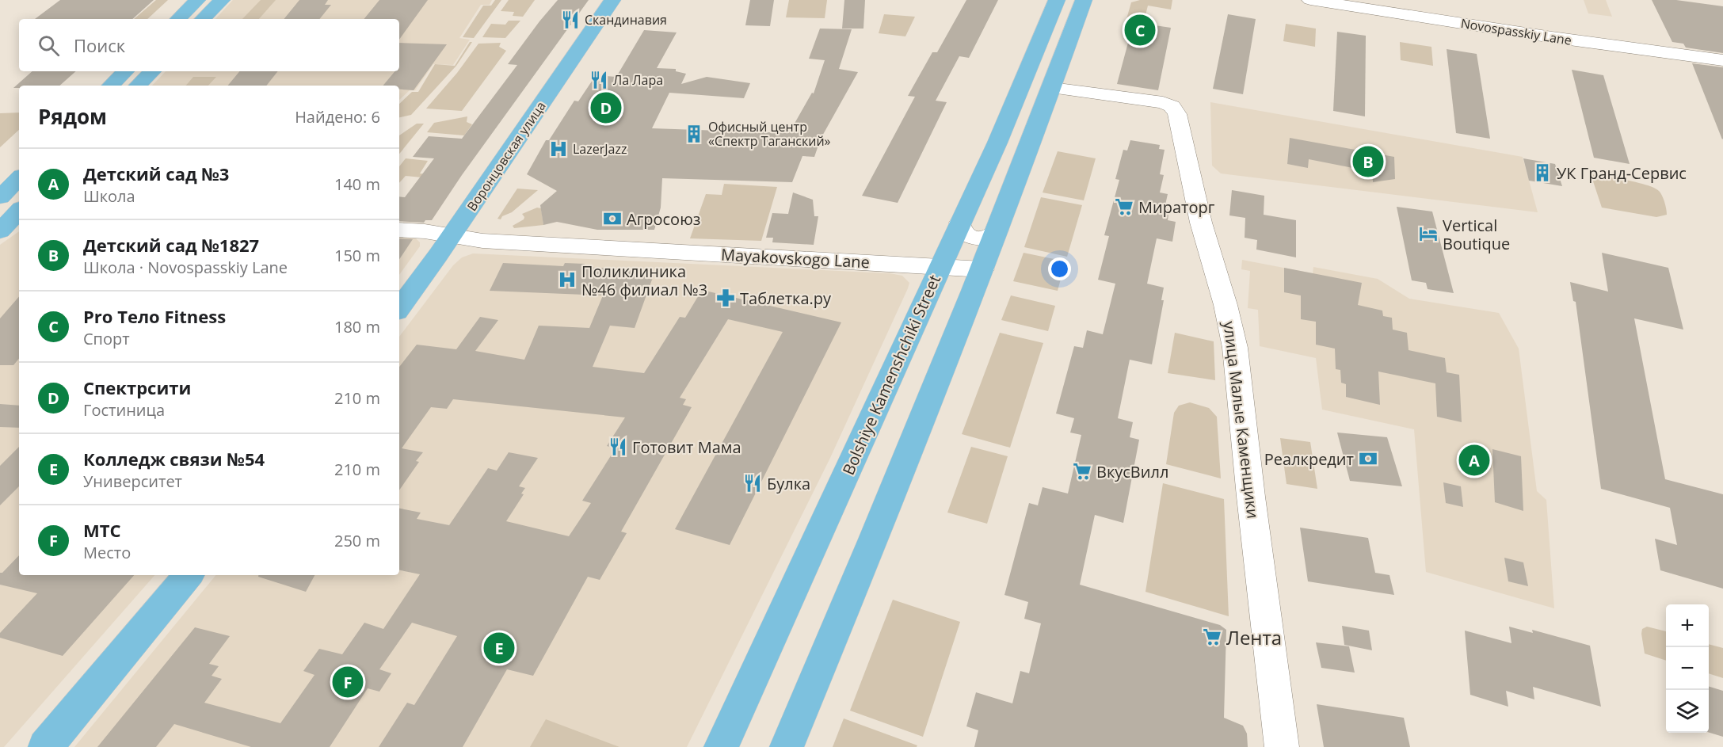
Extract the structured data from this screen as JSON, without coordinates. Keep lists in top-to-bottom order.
{
  "streets": {
    "main road": ["Воронцовская улица", "Bolshiye Kamenshchiki Street"],
    "street": ["Novospasskiy Lane", "Mayakovskogo Lane", "улица Малые Каменщики"]
  },
  "crossings": [
    ["Воронцовская улица", "Mayakovskogo Lane"],
    ["Mayakovskogo Lane", "Bolshiye Kamenshchiki Street"]
  ],
  "places": {
    "restaurant": [
      "Скандинавия",
      "Ла Лара",
      "Готовит Мама",
      "Булка"
    ],
    "building": ["Офисный центр «Спектр Таганский»", "УК Гранд-Сервис"],
    "hospital": ["LazerJazz", "Поликлиника №46 филиал №3"],
    "supermarket": ["Мираторг", "ВкусВилл", "Лента"],
    "bank": ["Агросоюз", "Реалкредит"],
    "hotel": ["Vertical Boutique"],
    "pharmacy": ["Таблетка.ру"]
  },
  "page": {
    "pins": [
      "C",
      "D",
      "B",
      "A",
      "E",
      "F"
    ],
    "search": "Поиск",
    "heading": ["Рядом", "Найдено: 6"],
    "list": [
      {
        "mark": "A",
        "name": "Детский сад №3",
        "note": "Школа",
        "value": "140 m"
      },
      {
        "mark": "B",
        "name": "Детский сад №1827",
        "note": "Школа · Novospasskiy Lane",
        "value": "150 m"
      },
      {
        "mark": "C",
        "name": "Pro Тело Fitness",
        "note": "Спорт",
        "value": "180 m"
      },
      {
        "mark": "D",
        "name": "Спектрсити",
        "note": "Гостиница",
        "value": "210 m"
      },
      {
        "mark": "E",
        "name": "Колледж связи №54",
        "note": "Университет",
        "value": "210 m"
      },
      {
        "mark": "F",
        "name": "МТС",
        "note": "Место",
        "value": "250 m"
      }
    ],
    "map_buttons": ["+", "−"]
  }
}
